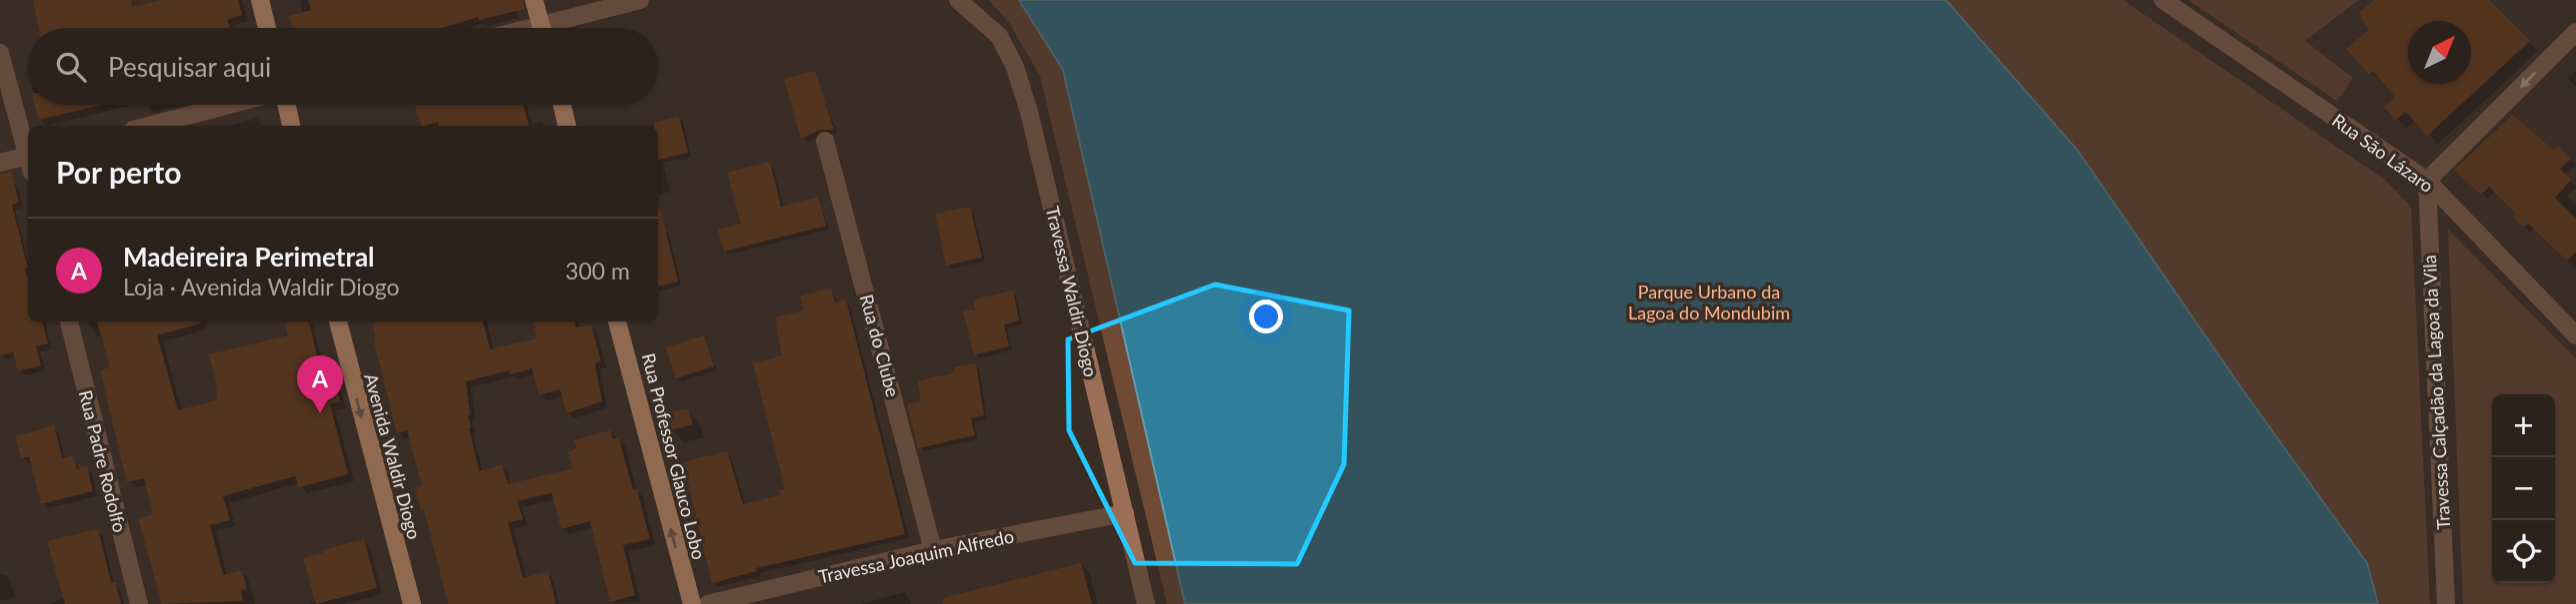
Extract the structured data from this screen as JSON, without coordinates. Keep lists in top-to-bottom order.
{
  "streets": {
    "main road": ["Avenida Waldir Diogo", "Rua Professor Glauco Lobo"],
    "street": [
      "Rua São Lázaro",
      "Travessa Waldir Diogo",
      "Rua do Clube",
      "Travessa Calçadão da Lagoa da Vila",
      "Rua Padre Rodolfo",
      "Travessa Joaquim Alfredo"
    ]
  },
  "crossings": [
    ["Rua São Lázaro", "Travessa Calçadão da Lagoa da Vila"],
    ["Travessa Waldir Diogo", "Travessa Joaquim Alfredo"],
    ["Rua do Clube", "Travessa Joaquim Alfredo"]
  ],
  "one_way": ["Avenida Waldir Diogo", "Rua Professor Glauco Lobo"],
  "parks": ["Parque Urbano da Lagoa do Mondubim"],
  "north": "top right",
  "page": {
    "search": "Pesquisar aqui",
    "heading": "Por perto",
    "list": [
      {
        "mark": "A",
        "name": "Madeireira Perimetral",
        "note": "Loja · Avenida Waldir Diogo",
        "value": "300 m"
      }
    ],
    "pins": "A",
    "map_buttons": ["+", "−"]
  }
}
